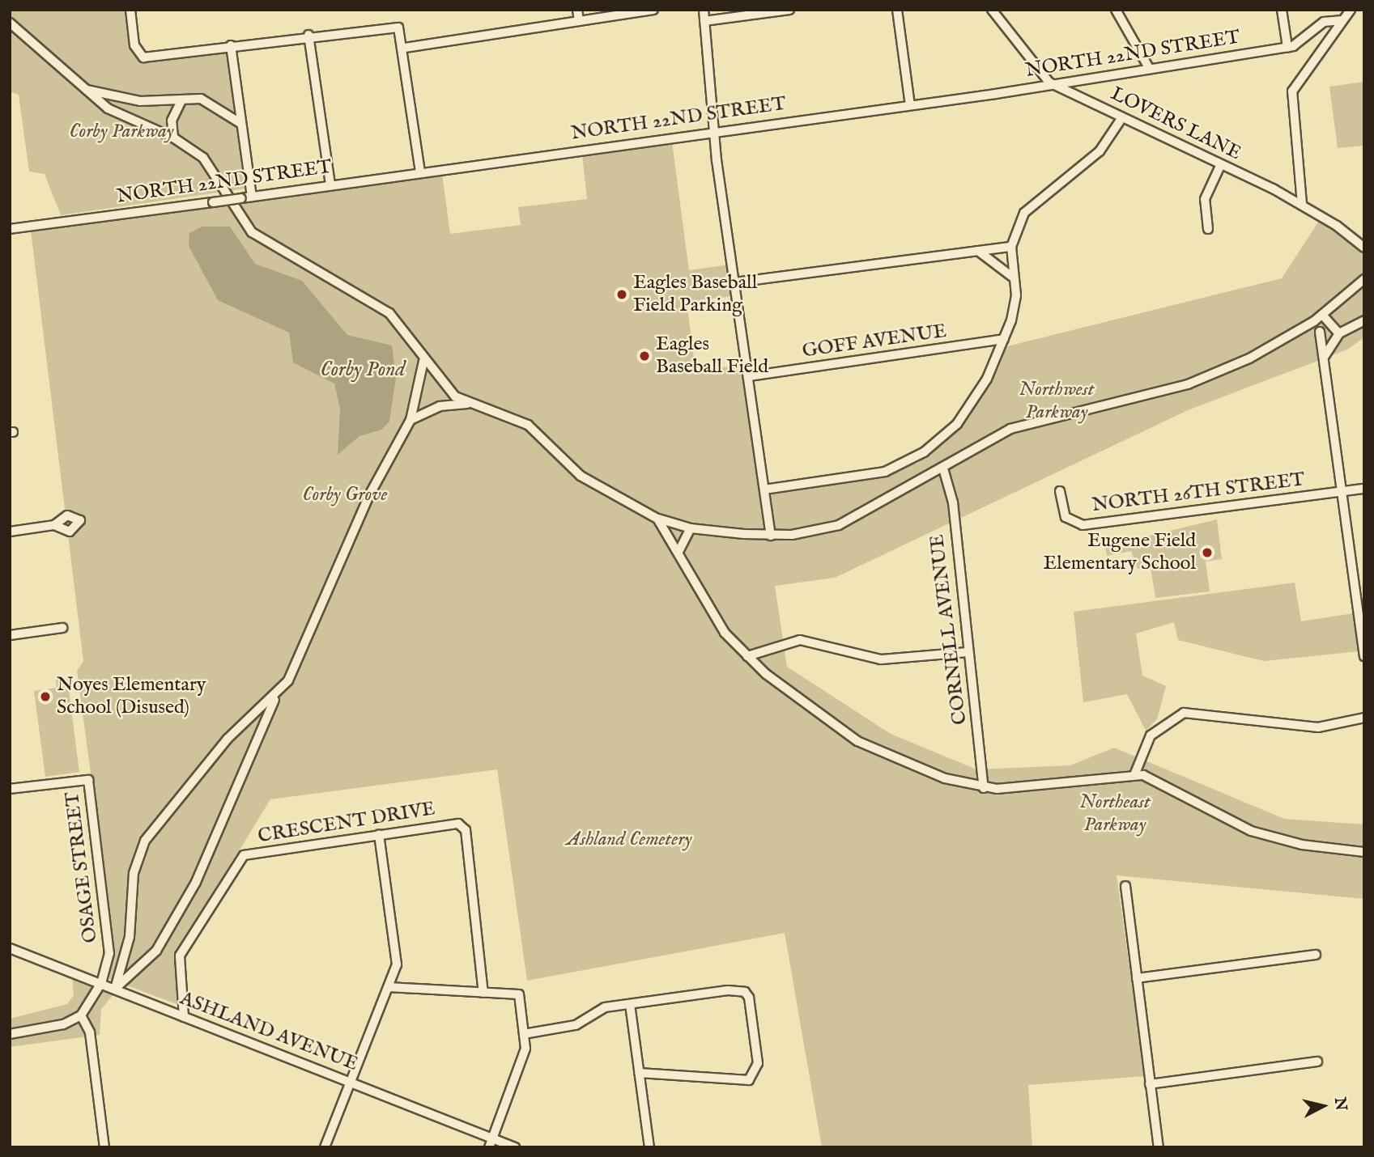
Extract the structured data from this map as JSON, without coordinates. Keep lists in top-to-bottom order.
{
  "streets": {
    "street": [
      "NORTH 22ND STREET",
      "LOVERS LANE",
      "GOFF AVENUE",
      "NORTH 26TH STREET",
      "CORNELL AVENUE",
      "CRESCENT DRIVE",
      "OSAGE STREET",
      "ASHLAND AVENUE"
    ]
  },
  "crossings": [
    ["NORTH 22ND STREET", "LOVERS LANE"],
    ["CRESCENT DRIVE", "ASHLAND AVENUE"],
    ["OSAGE STREET", "ASHLAND AVENUE"]
  ],
  "water": ["Corby Pond"],
  "parks": [
    "Corby Parkway",
    "Northwest Parkway",
    "Corby Grove",
    "Northeast Parkway",
    "Ashland Cemetery"
  ],
  "places": [
    "Eagles Baseball Field Parking",
    "Eagles Baseball Field",
    "Eugene Field Elementary School",
    "Noyes Elementary School (Disused)"
  ],
  "north": "right"
}
